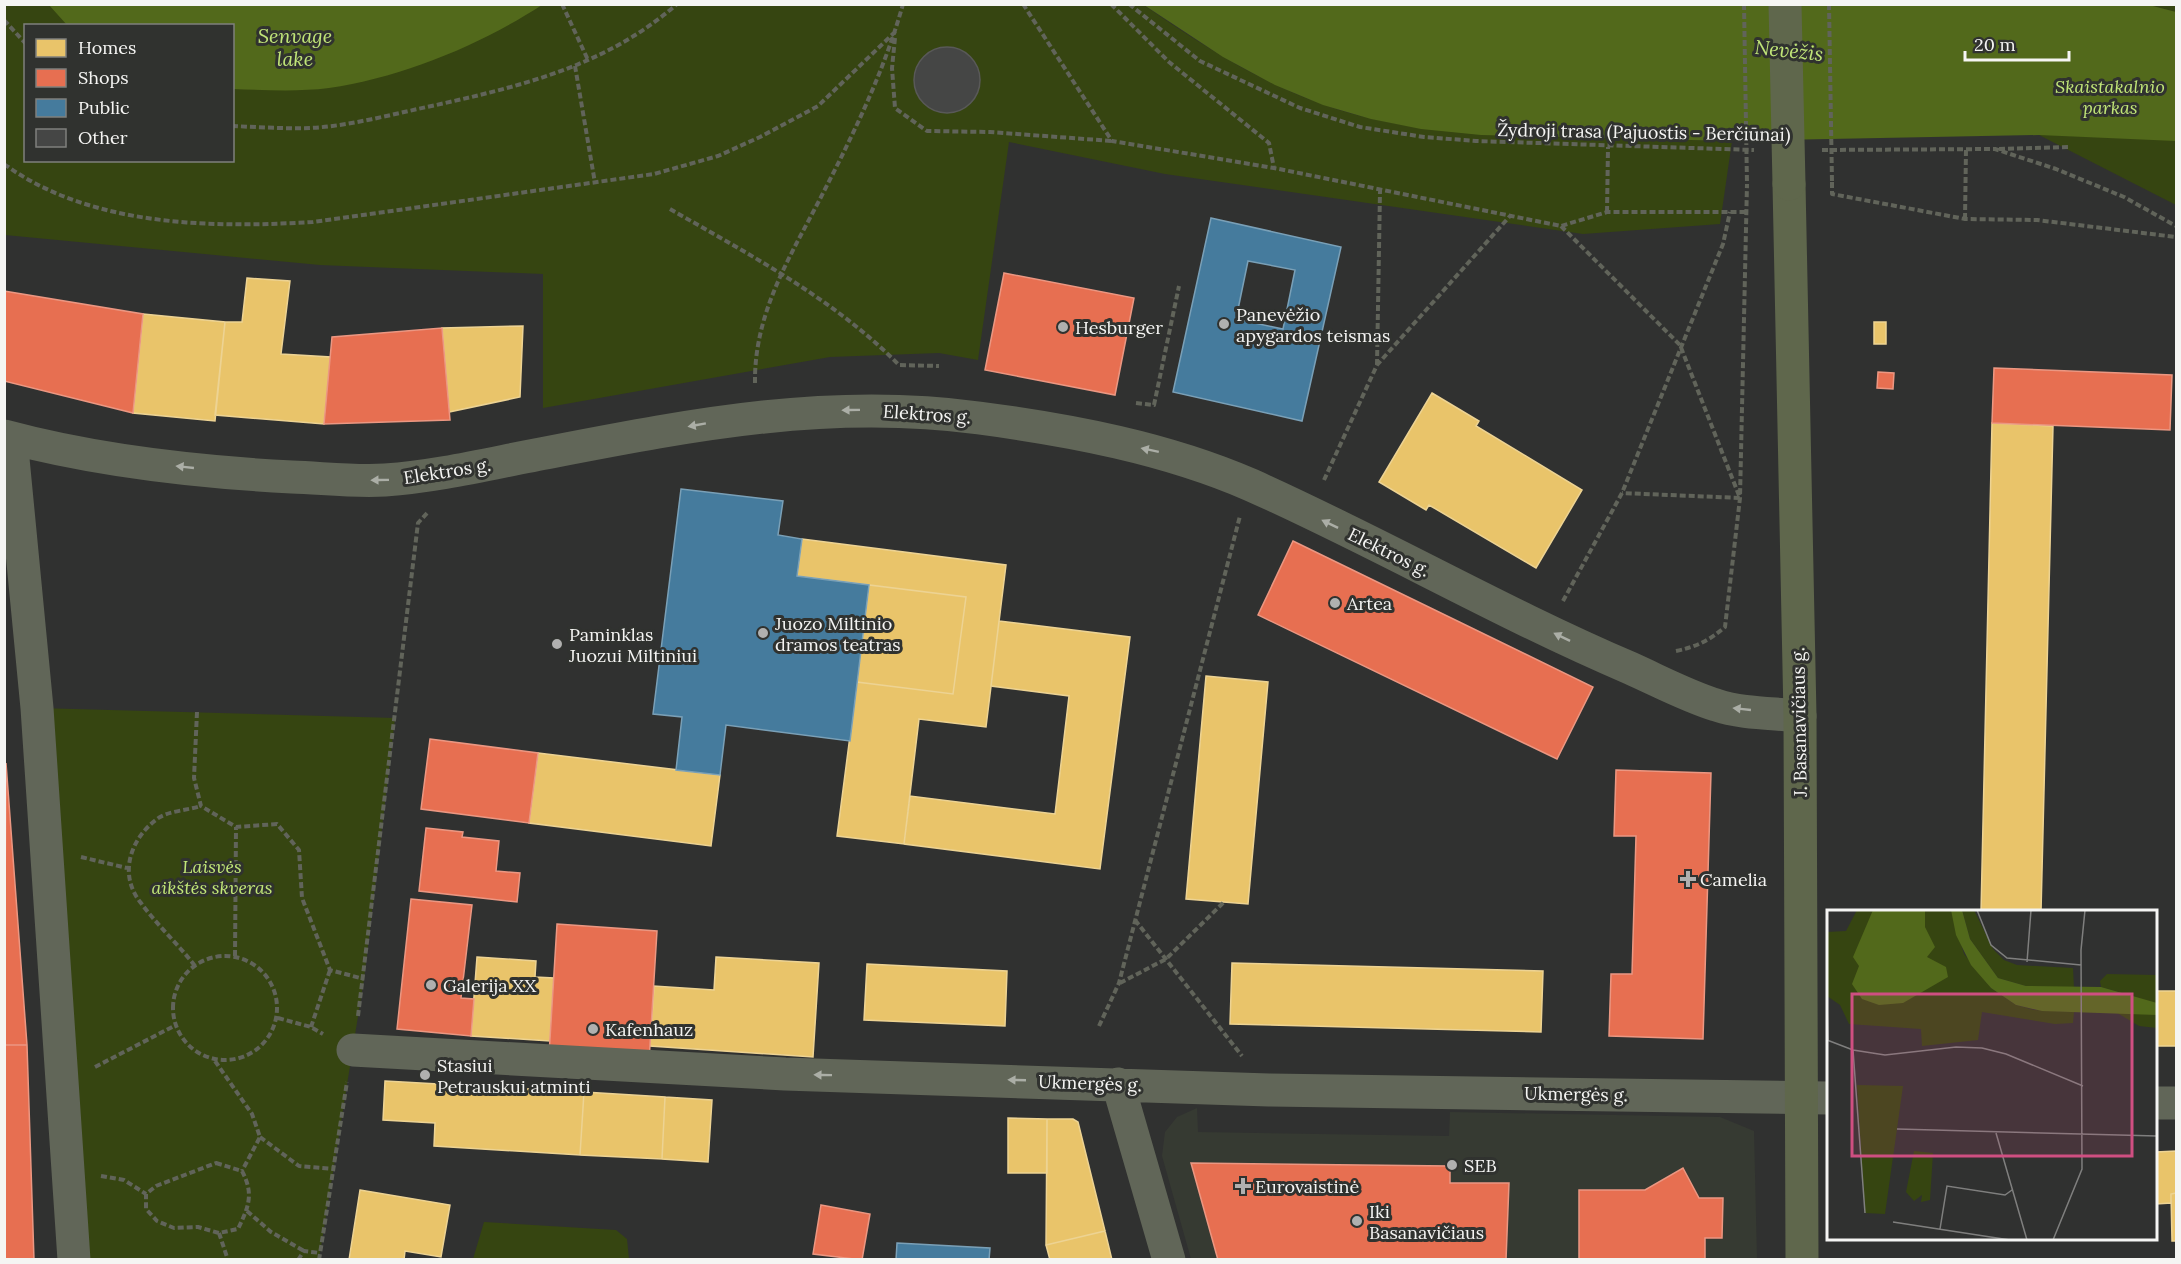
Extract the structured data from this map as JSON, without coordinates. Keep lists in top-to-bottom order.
{
  "streets": {
    "highway": ["J. Basanavičiaus g."],
    "street": ["Elektros g.", "Ukmergės g."],
    "path": ["Žydroji trasa (Pajuostis - Berčiūnai)"]
  },
  "crossings": [
    ["Elektros g.", "J. Basanavičiaus g."],
    ["J. Basanavičiaus g.", "Ukmergės g."]
  ],
  "one_way": ["Elektros g.", "Ukmergės g."],
  "water": ["Senvage lake", "Nevėžis"],
  "parks": ["Skaistakalnio parkas", "Laisvės aikštės skveras"],
  "places": {
    "other": [
      "Panevėžio apygardos teismas",
      "Hesburger",
      "Artea",
      "Juozo Miltinio dramos teatras",
      "Paminklas Juozui Miltiniui",
      "Galerija XX",
      "Kafenhauz",
      "Stasiui Petrauskui atminti",
      "SEB",
      "Iki Basanavičiaus"
    ],
    "health": ["Camelia", "Eurovaistinė"]
  },
  "legend": [
    "Homes",
    "Shops",
    "Public",
    "Other"
  ],
  "scale_bar": "20 m"
}
